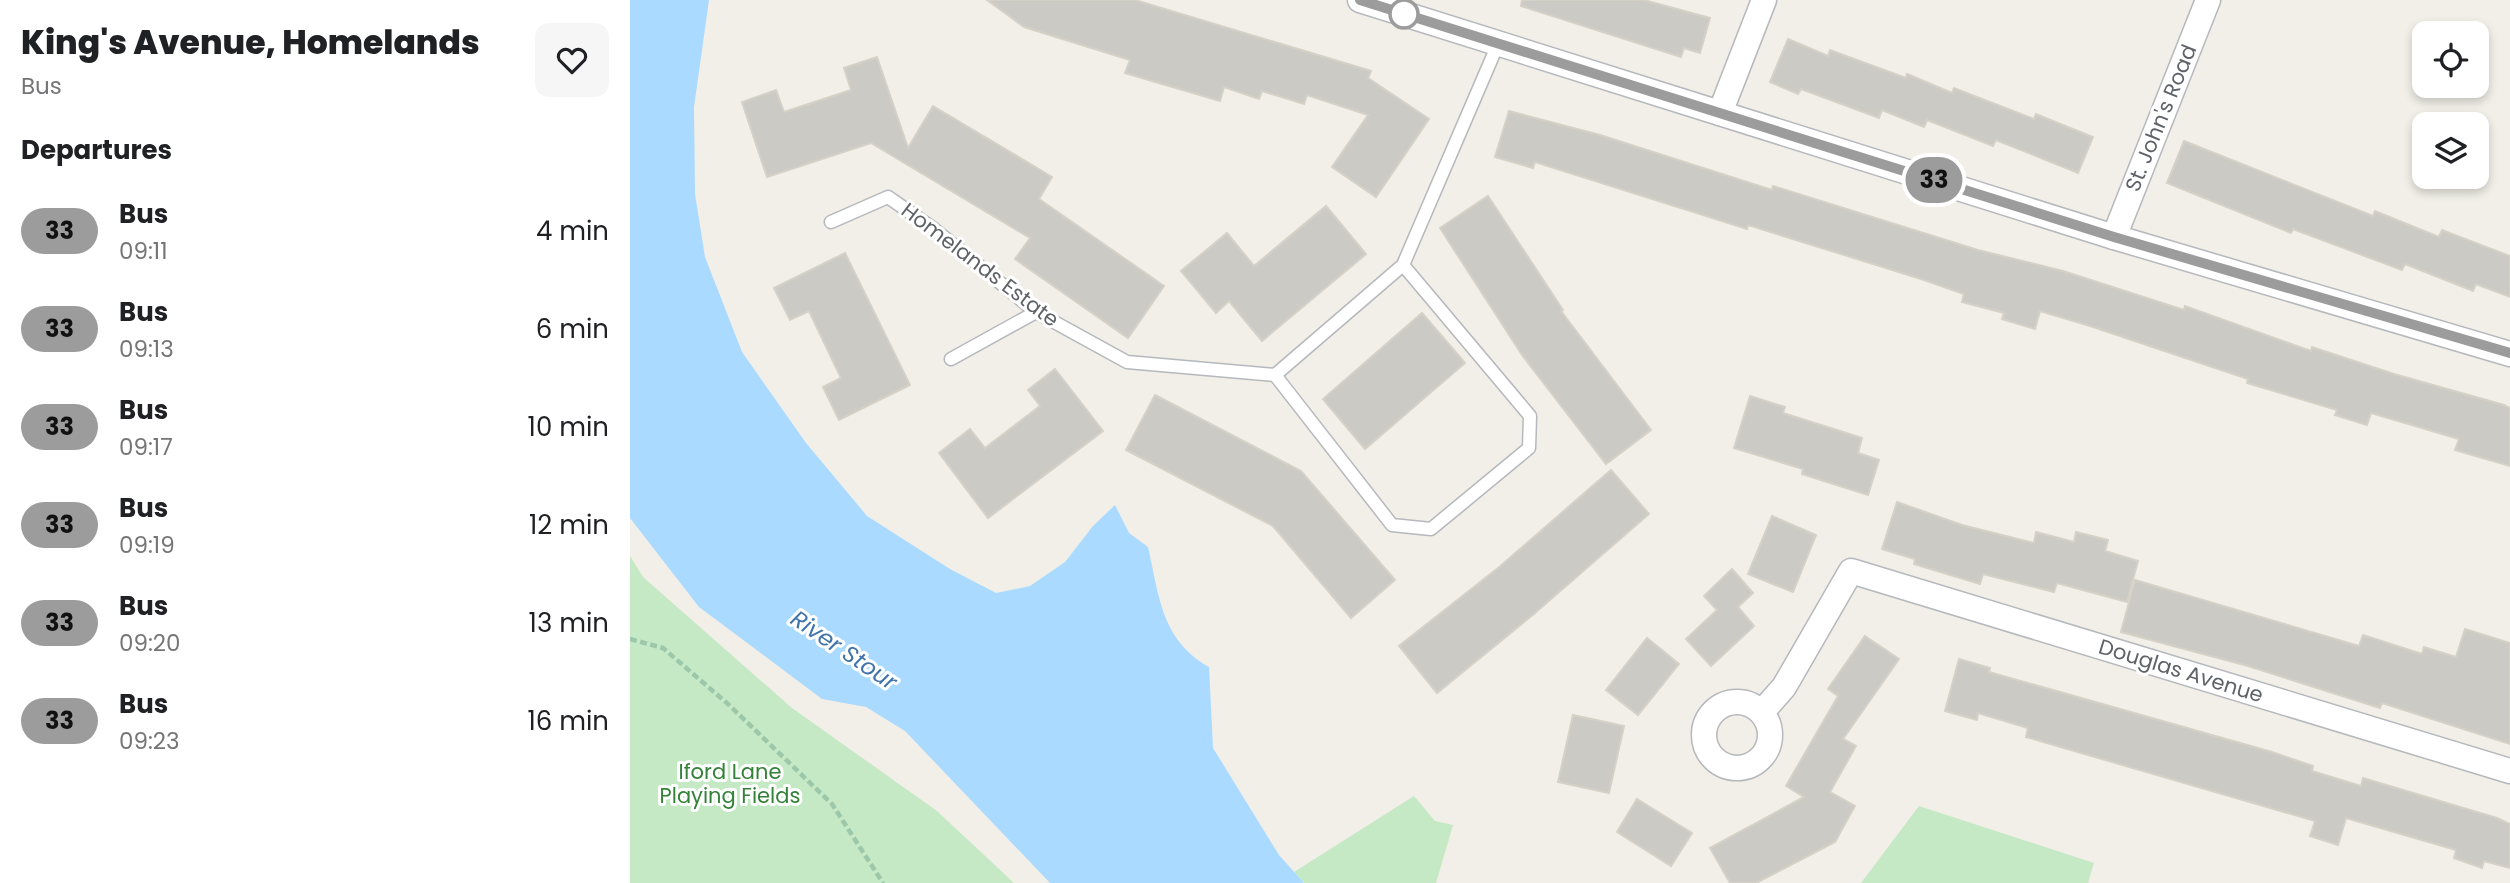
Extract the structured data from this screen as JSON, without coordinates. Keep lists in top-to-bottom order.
{
  "streets": {
    "street": ["St. John's Road", "Douglas Avenue"],
    "lane": ["Homelands Estate"]
  },
  "water": ["River Stour"],
  "parks": ["Iford Lane Playing Fields"],
  "lines": ["bus line 33"],
  "page": {
    "heading": [
      ["King's Avenue, Homelands", "Bus"],
      "Departures"
    ],
    "on_map": "33",
    "list": [
      {
        "mark": "33",
        "name": "Bus",
        "note": "09:11",
        "value": "4 min"
      },
      {
        "mark": "33",
        "name": "Bus",
        "note": "09:13",
        "value": "6 min"
      },
      {
        "mark": "33",
        "name": "Bus",
        "note": "09:17",
        "value": "10 min"
      },
      {
        "mark": "33",
        "name": "Bus",
        "note": "09:19",
        "value": "12 min"
      },
      {
        "mark": "33",
        "name": "Bus",
        "note": "09:20",
        "value": "13 min"
      },
      {
        "mark": "33",
        "name": "Bus",
        "note": "09:23",
        "value": "16 min"
      }
    ]
  }
}
